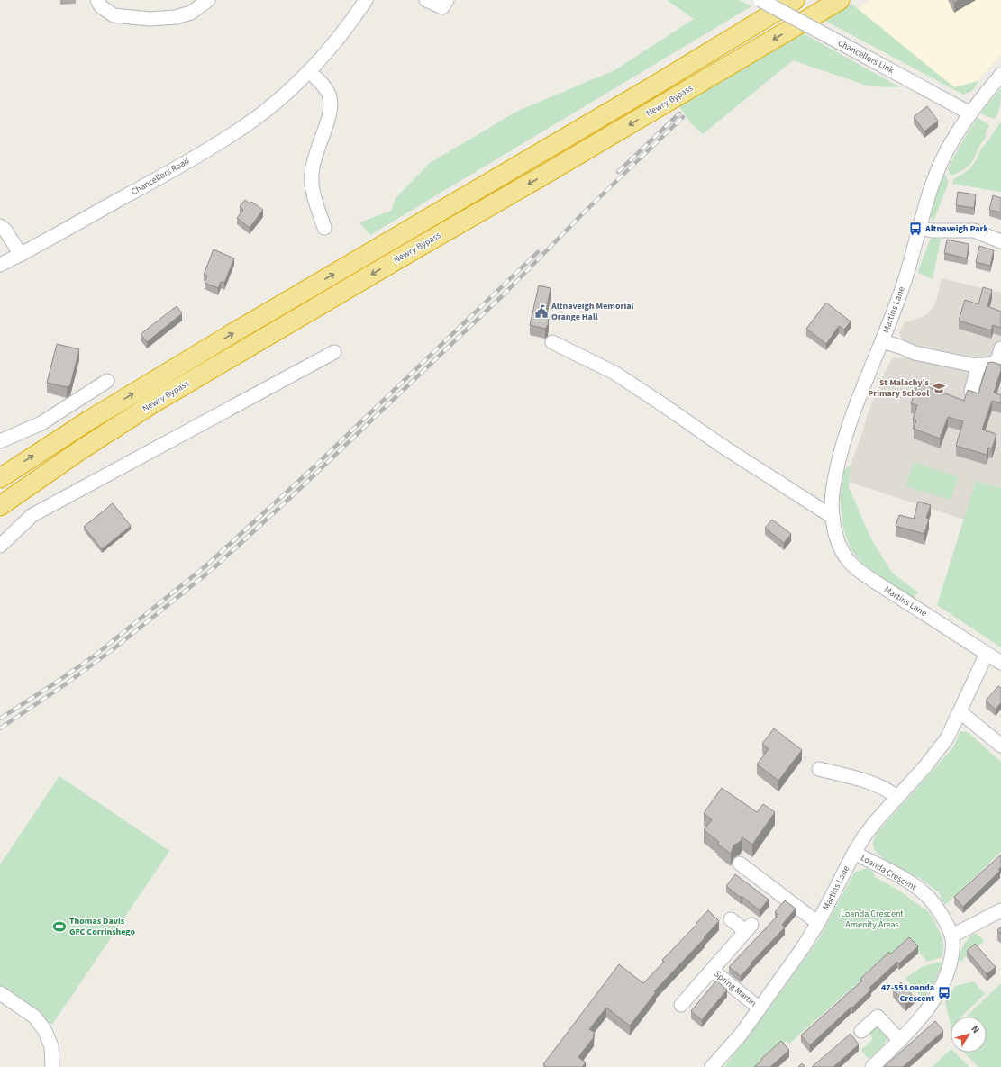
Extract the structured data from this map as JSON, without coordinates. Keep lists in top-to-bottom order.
{
  "streets": {
    "highway": ["Newry Bypass"],
    "street": [
      "Chancellors Link",
      "Chancellors Road",
      "Martins Lane",
      "Loanda Crescent",
      "Spring Martin"
    ]
  },
  "crossings": [
    ["Chancellors Link", "Martins Lane"],
    ["Martins Lane", "Loanda Crescent"],
    ["Martins Lane", "Spring Martin"]
  ],
  "parks": ["Loanda Crescent Amenity Areas"],
  "places": {
    "bus stop": ["Altnaveigh Park", "47-55 Loanda Crescent"],
    "public building": ["Altnaveigh Memorial Orange Hall"],
    "school or university": ["St Malachy's Primary School"],
    "sports": ["Thomas Davis GFC Corrinshego"]
  },
  "north": "top right"
}
